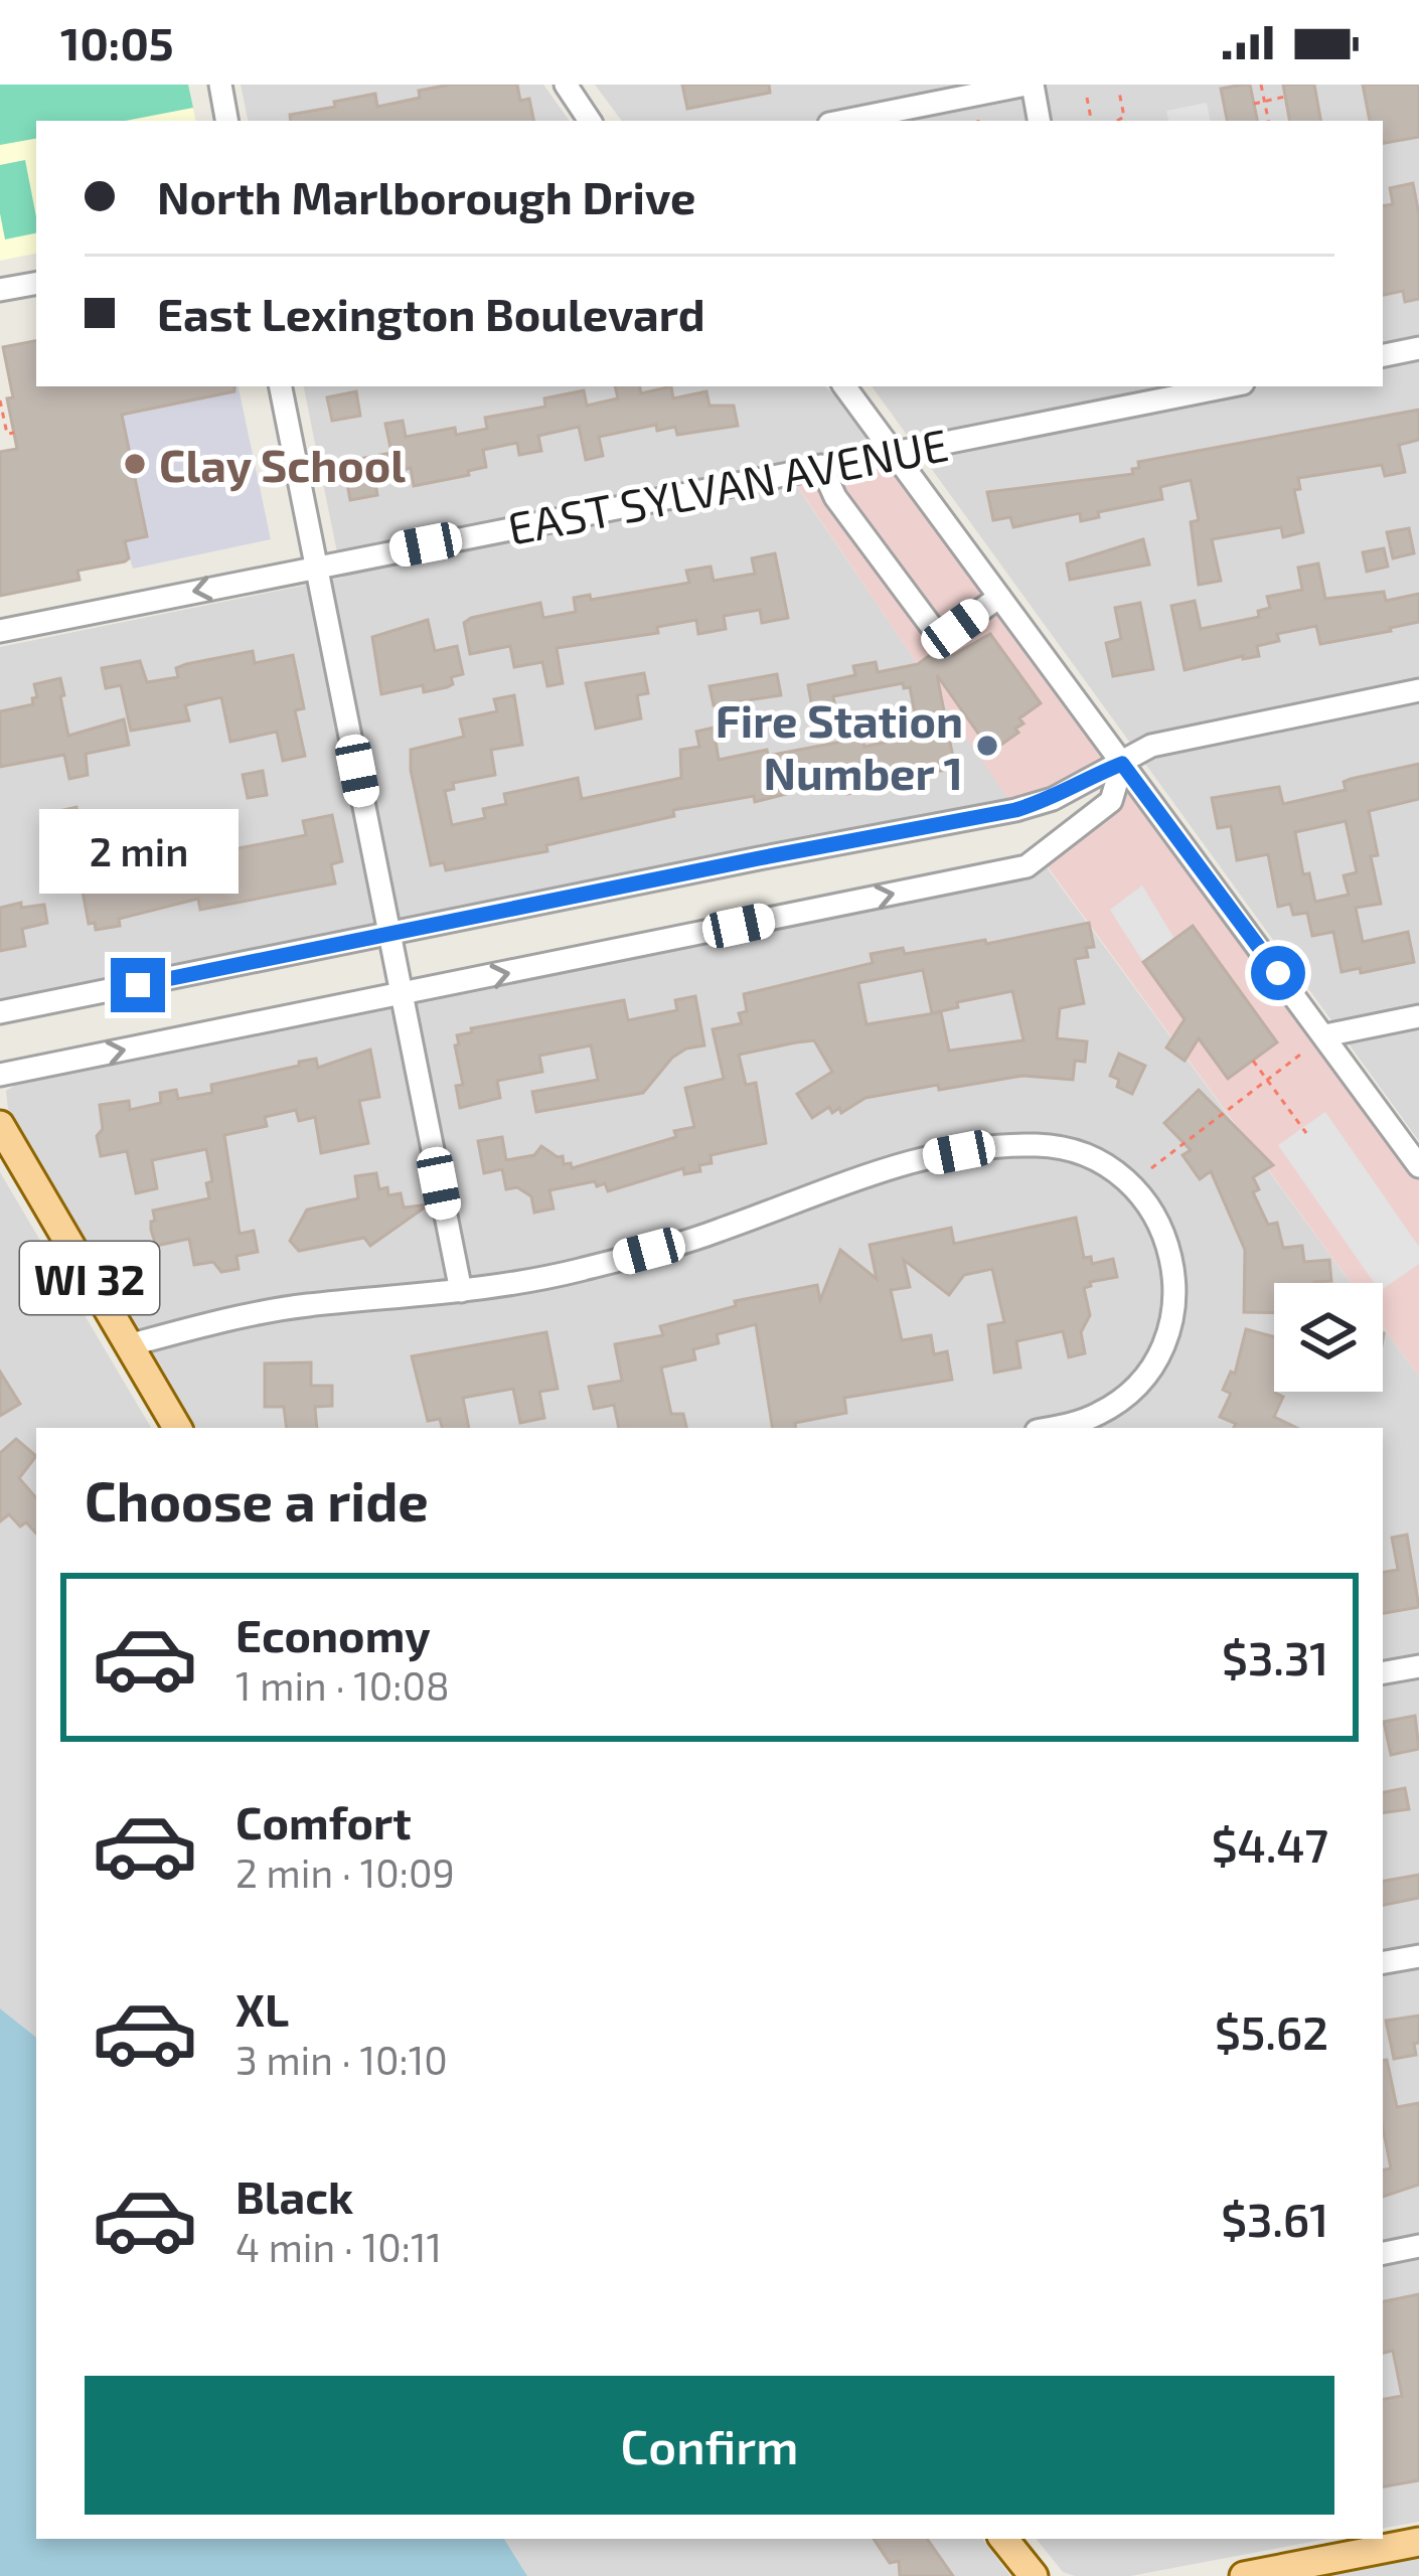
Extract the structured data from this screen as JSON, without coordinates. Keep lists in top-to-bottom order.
{
  "streets": {
    "main road": ["WI 32"],
    "street": ["EAST SYLVAN AVENUE"]
  },
  "places": ["Clay School", "Fire Station Number 1"],
  "page": {
    "status": "10:05",
    "banner": ["North Marlborough Drive", "East Lexington Boulevard"],
    "bubble": "2 min",
    "heading": "Choose a ride",
    "list": [
      {
        "name": "Economy",
        "note": "1 min · 10:08",
        "value": "$3.31"
      },
      {
        "name": "Comfort",
        "note": "2 min · 10:09",
        "value": "$4.47"
      },
      {
        "name": "XL",
        "note": "3 min · 10:10",
        "value": "$5.62"
      },
      {
        "name": "Black",
        "note": "4 min · 10:11",
        "value": "$3.61"
      }
    ],
    "buttons": "Confirm"
  }
}
